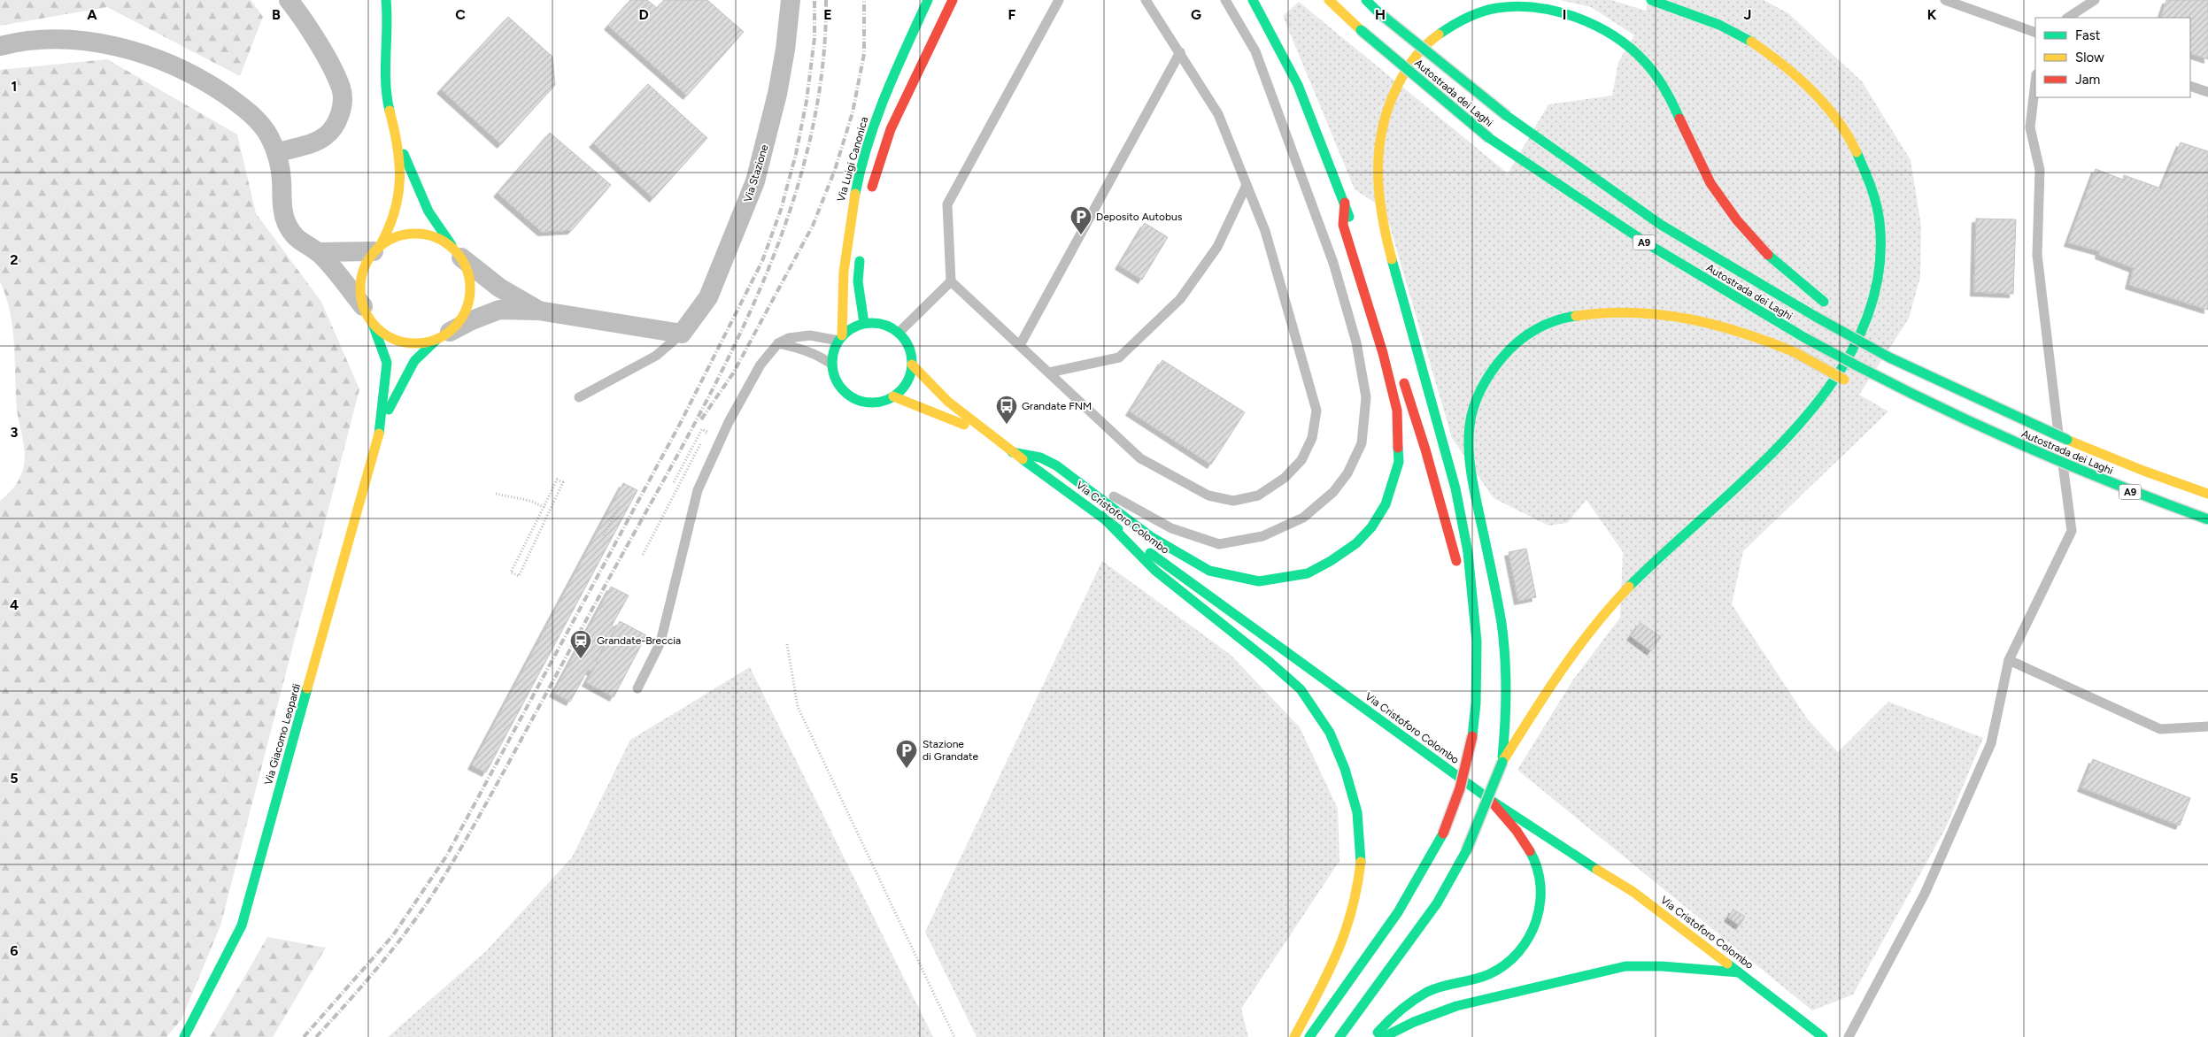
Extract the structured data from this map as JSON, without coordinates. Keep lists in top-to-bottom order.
{
  "streets": {
    "main road": [
      "Autostrada dei Laghi",
      "Via Luigi Canonica",
      "A9",
      "Via Cristoforo Colombo",
      "Via Giacomo Leopardi"
    ],
    "street": ["Via Stazione"]
  },
  "crossings": [
    ["Via Luigi Canonica", "Via Cristoforo Colombo"]
  ],
  "places": {
    "parking": ["Deposito Autobus", "Stazione di Grandate"],
    "bus stop": ["Grandate FNM"],
    "station": ["Grandate-Breccia"]
  },
  "legend": ["Fast", "Slow", "Jam"],
  "grid": {
    "columns": [
      "A",
      "B",
      "C",
      "D",
      "E",
      "F",
      "G",
      "H",
      "I",
      "J",
      "K"
    ],
    "rows": [
      "1",
      "2",
      "3",
      "4",
      "5",
      "6"
    ]
  }
}
